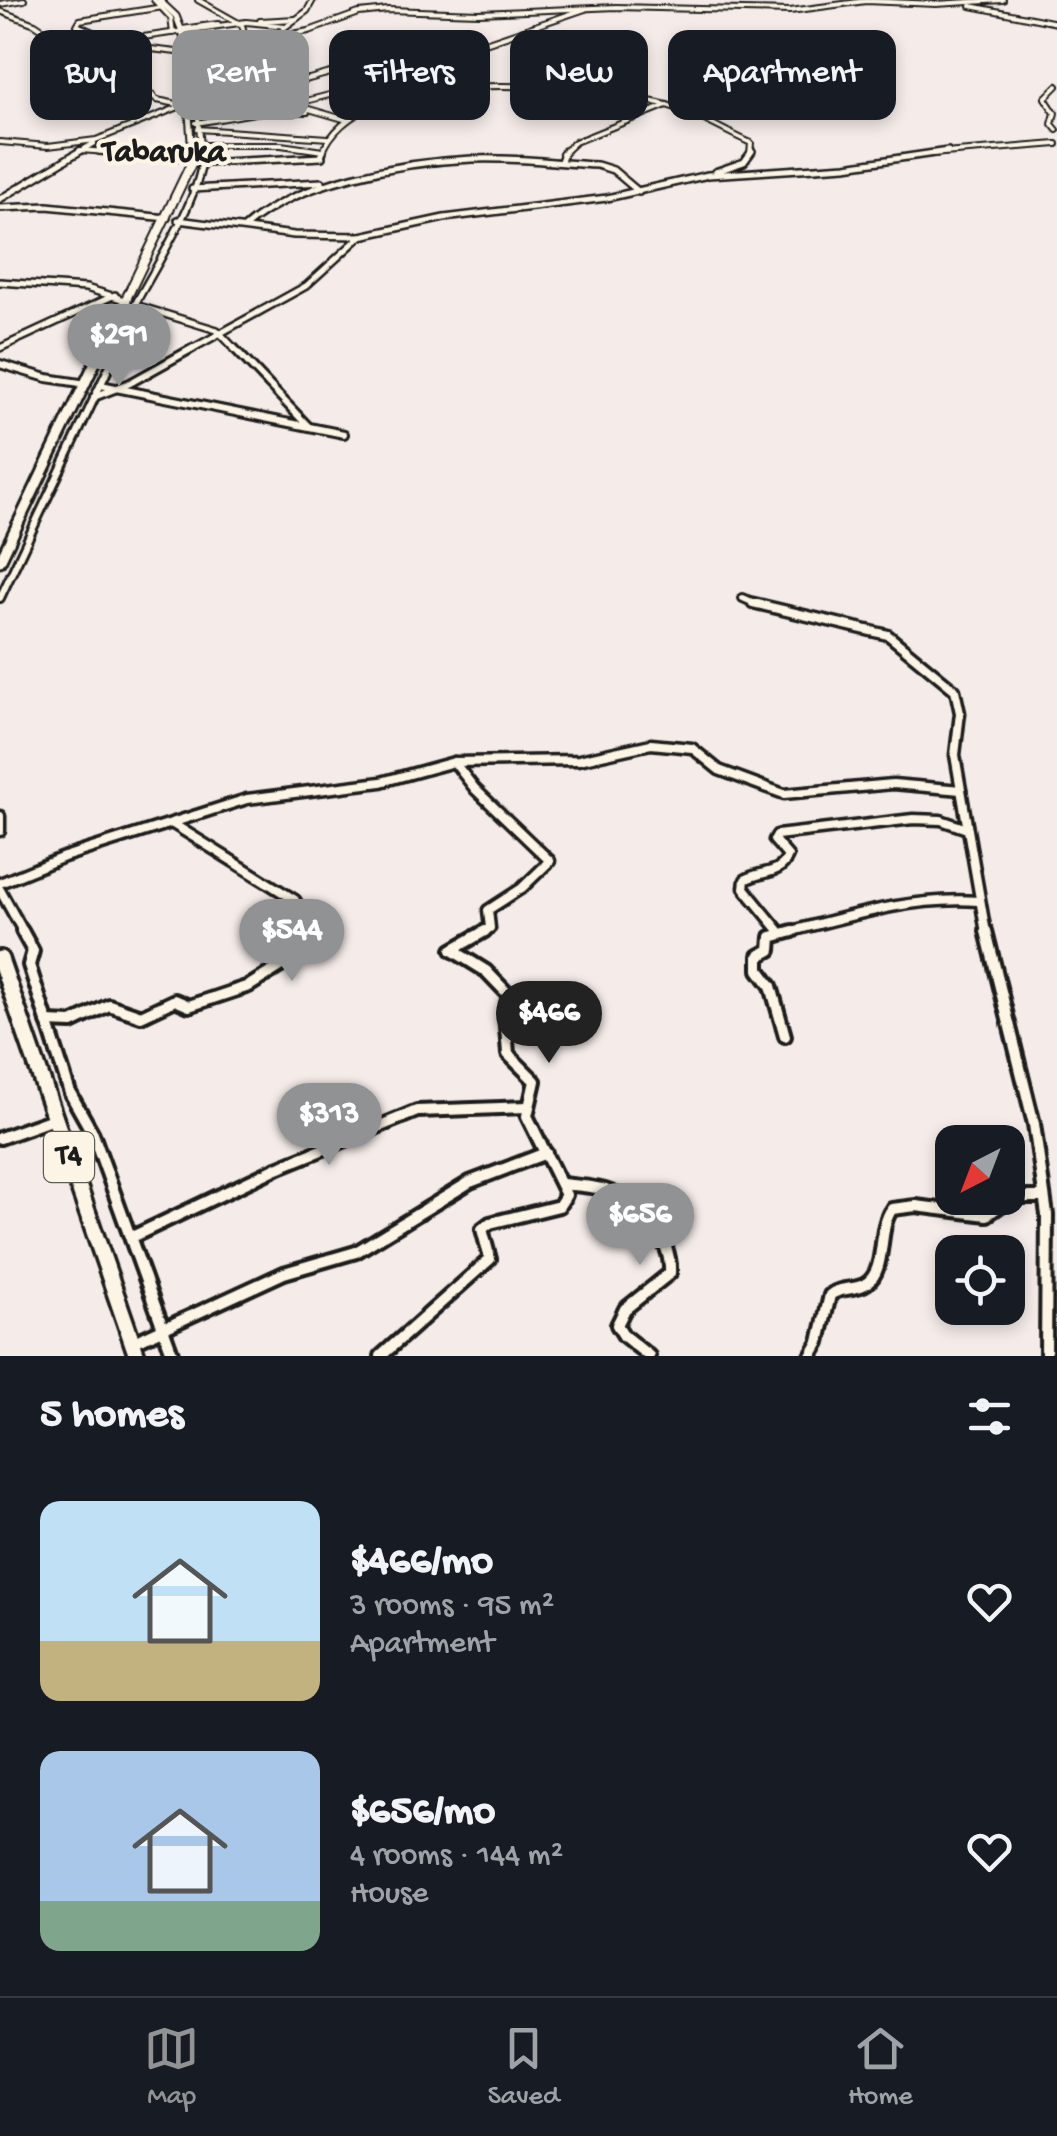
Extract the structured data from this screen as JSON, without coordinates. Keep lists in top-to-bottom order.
{
  "streets": {
    "highway": ["T4"]
  },
  "districts": ["Tabaruka"],
  "north": "bottom left",
  "page": {
    "chip": [
      "Buy",
      "Rent",
      "Filters",
      "New",
      "Apartment"
    ],
    "price": [
      "$291",
      "$544",
      "$466",
      "$313",
      "$656"
    ],
    "heading": "5 homes",
    "list": [
      {
        "name": "$466/mo",
        "note": "3 rooms · 95 m² · Apartment"
      },
      {
        "name": "$656/mo",
        "note": "4 rooms · 144 m² · House"
      }
    ],
    "tabs": ["Map", "Saved", "Home"]
  }
}
